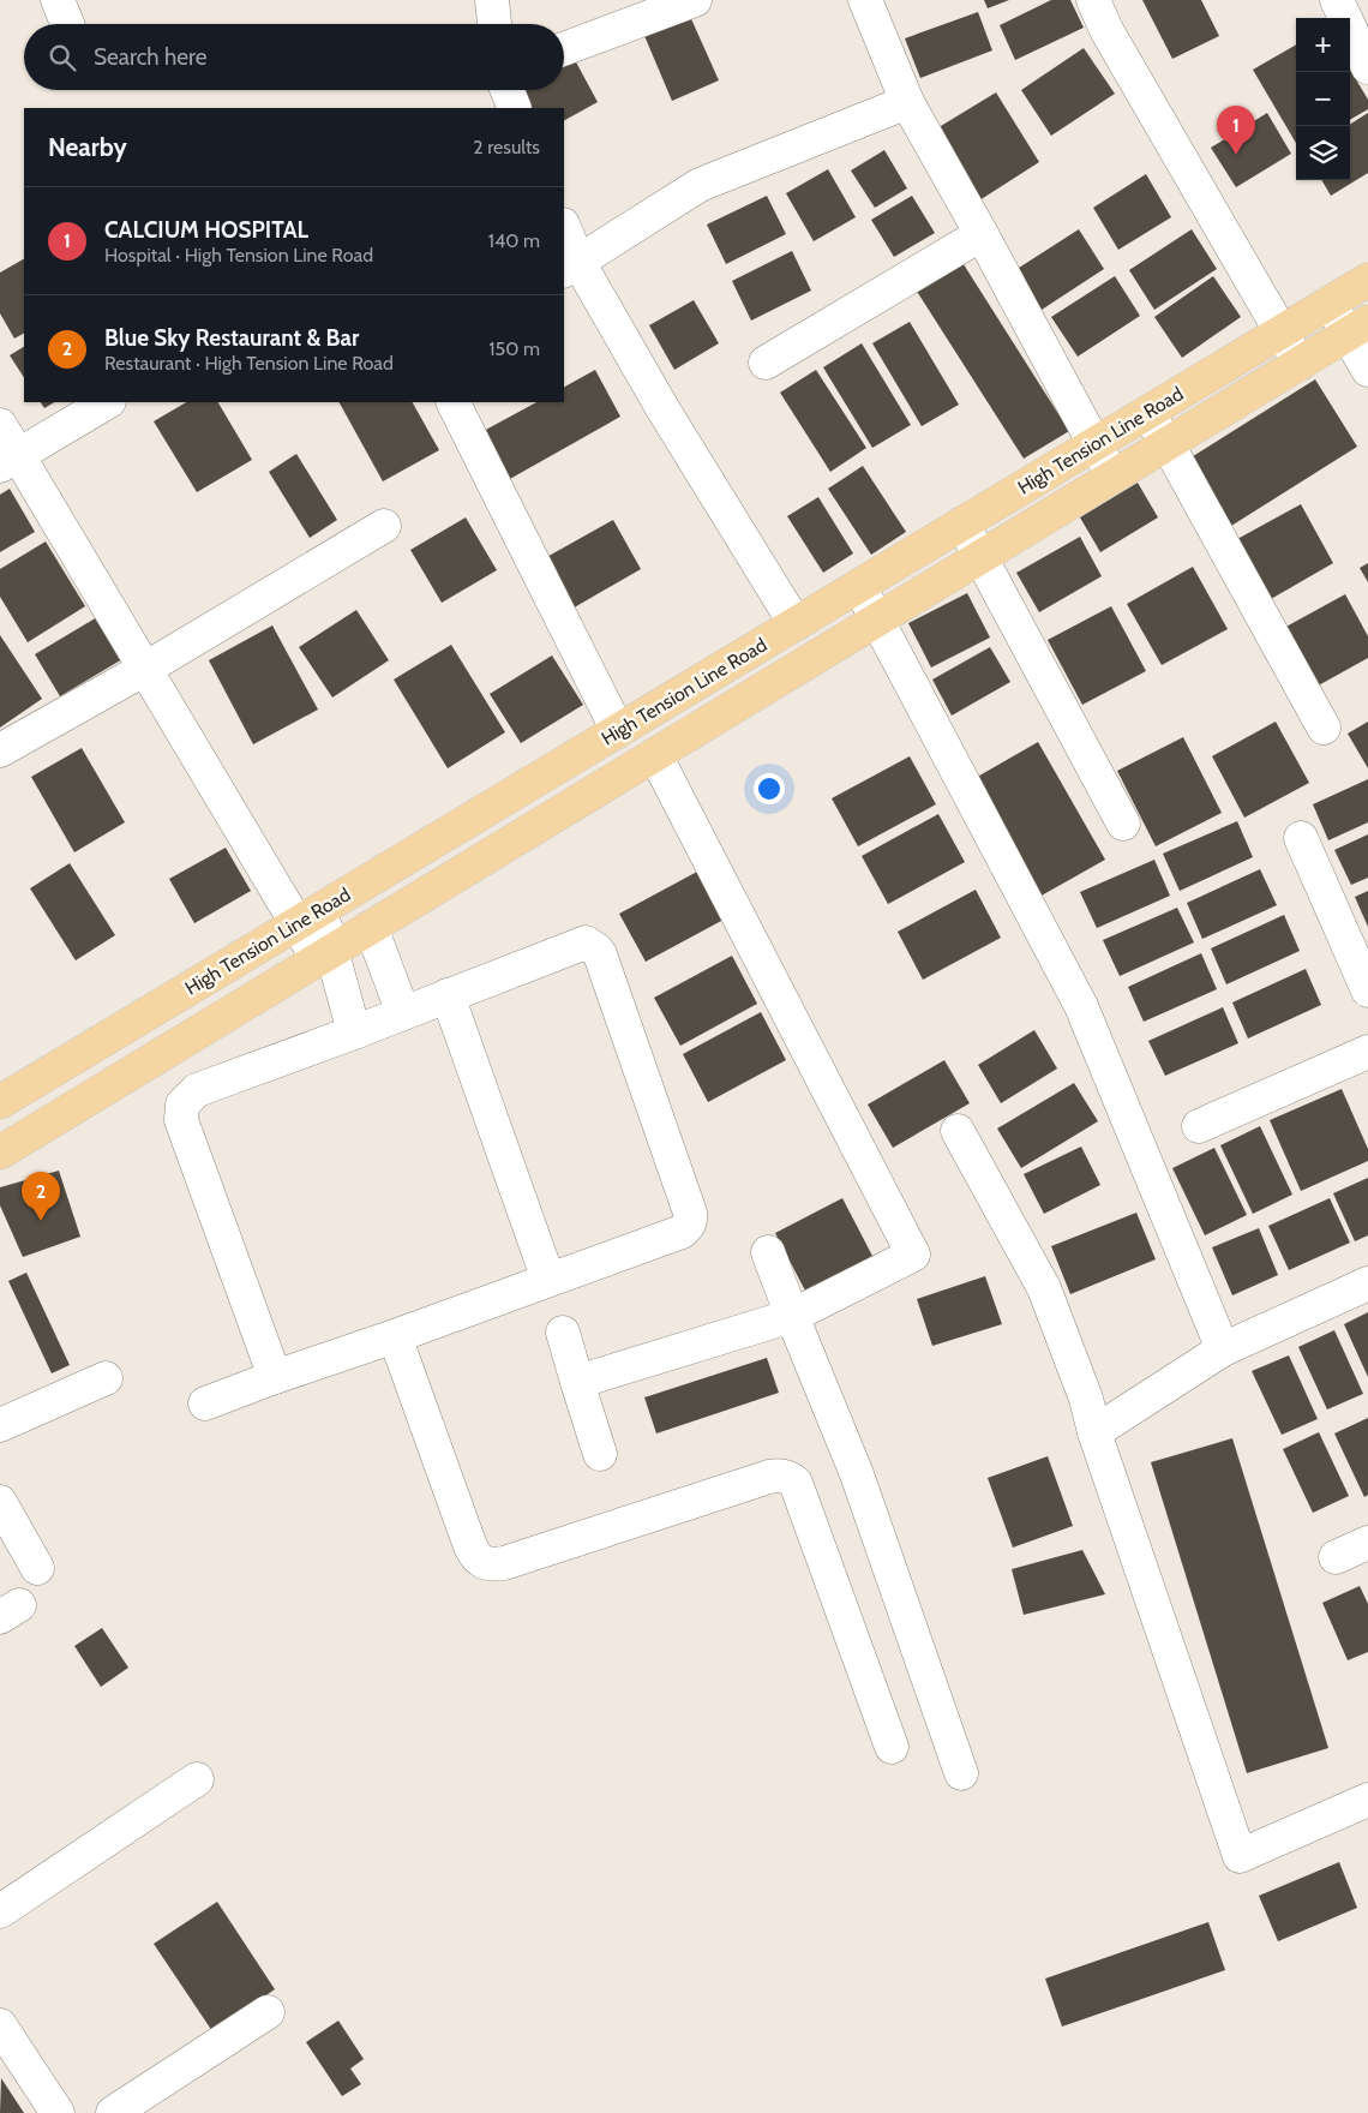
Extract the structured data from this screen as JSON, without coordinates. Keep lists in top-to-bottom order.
{
  "streets": {
    "main road": ["High Tension Line Road"]
  },
  "page": {
    "map_buttons": ["+", "−"],
    "search": "Search here",
    "pins": ["1", "2"],
    "heading": ["Nearby", "2 results"],
    "list": [
      {
        "mark": "1",
        "name": "CALCIUM HOSPITAL",
        "note": "Hospital · High Tension Line Road",
        "value": "140 m"
      },
      {
        "mark": "2",
        "name": "Blue Sky Restaurant & Bar",
        "note": "Restaurant · High Tension Line Road",
        "value": "150 m"
      }
    ]
  }
}
